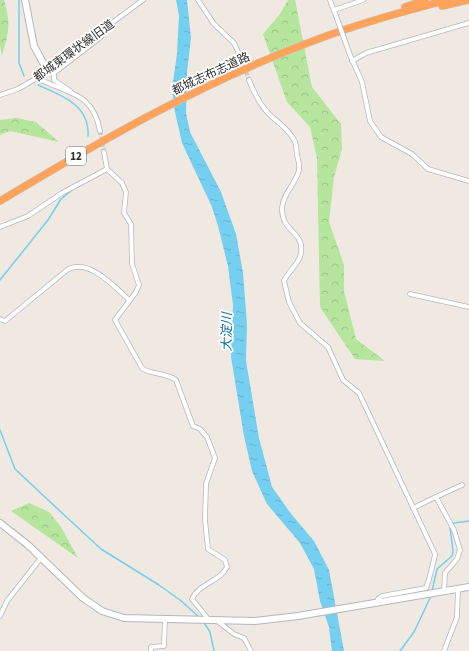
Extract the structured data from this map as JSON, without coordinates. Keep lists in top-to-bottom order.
{
  "streets": {
    "highway": ["都城志布志道路", "12"],
    "street": ["都城東環状線旧道"]
  },
  "water": ["大淀川"]
}
